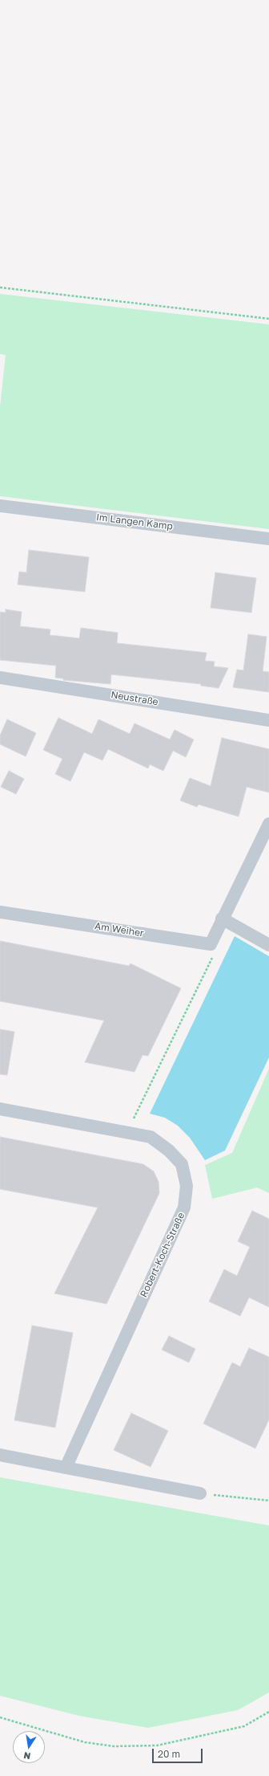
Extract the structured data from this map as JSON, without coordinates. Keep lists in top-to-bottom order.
{
  "streets": {
    "street": [
      "Im Langen Kamp",
      "Neustraße",
      "Am Weiher",
      "Robert-Koch-Straße"
    ]
  },
  "scale_bar": "20 m",
  "north": "bottom"
}
